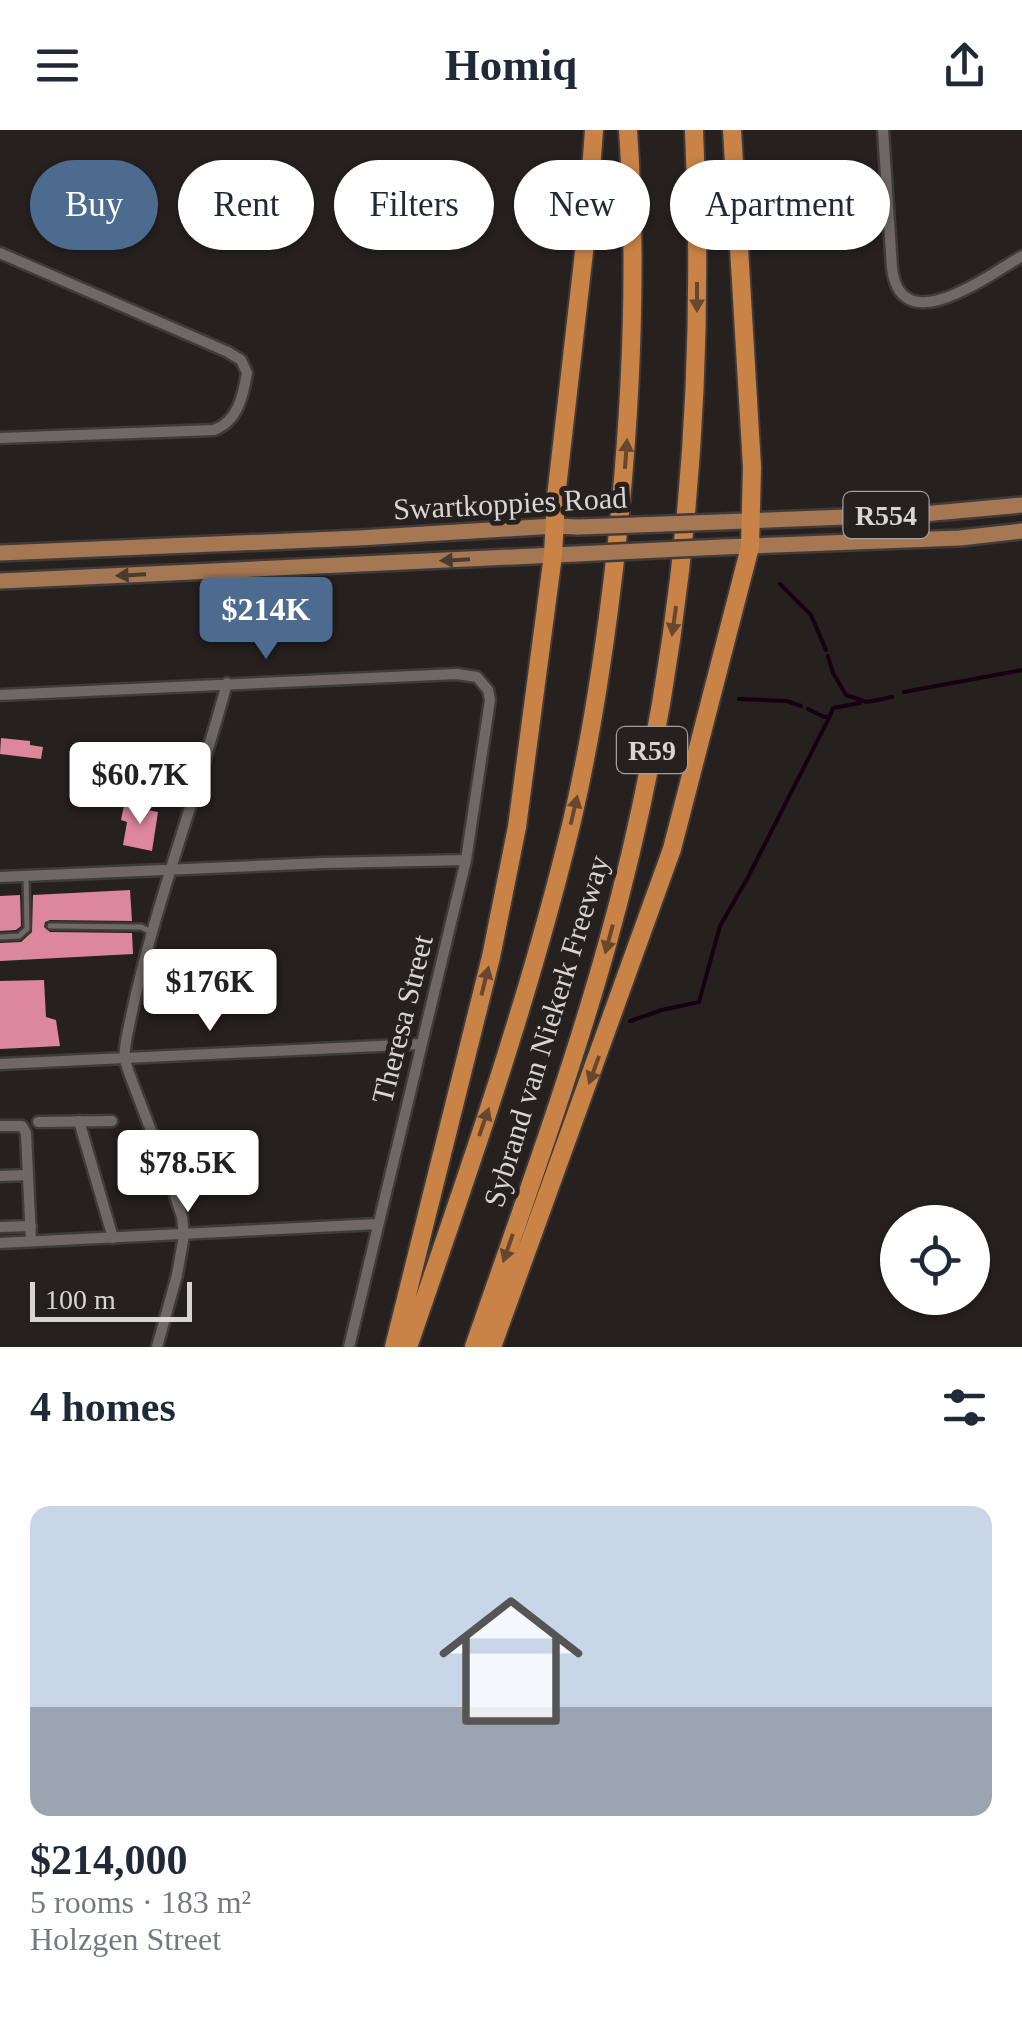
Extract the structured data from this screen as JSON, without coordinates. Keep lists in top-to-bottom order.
{
  "streets": {
    "highway": ["R59", "Sybrand van Niekerk Freeway"],
    "main road": ["Swartkoppies Road", "R554"],
    "street": ["Theresa Street"]
  },
  "scale_bar": "100 m",
  "page": {
    "header": "Homiq",
    "chip": [
      "Buy",
      "Rent",
      "Filters",
      "New",
      "Apartment"
    ],
    "price": [
      "$214K",
      "$60.7K",
      "$176K",
      "$78.5K"
    ],
    "scale": "100 m",
    "heading": "4 homes",
    "list": [
      {
        "name": "$214,000",
        "note": "5 rooms · 183 m² · Holzgen Street"
      }
    ]
  }
}
